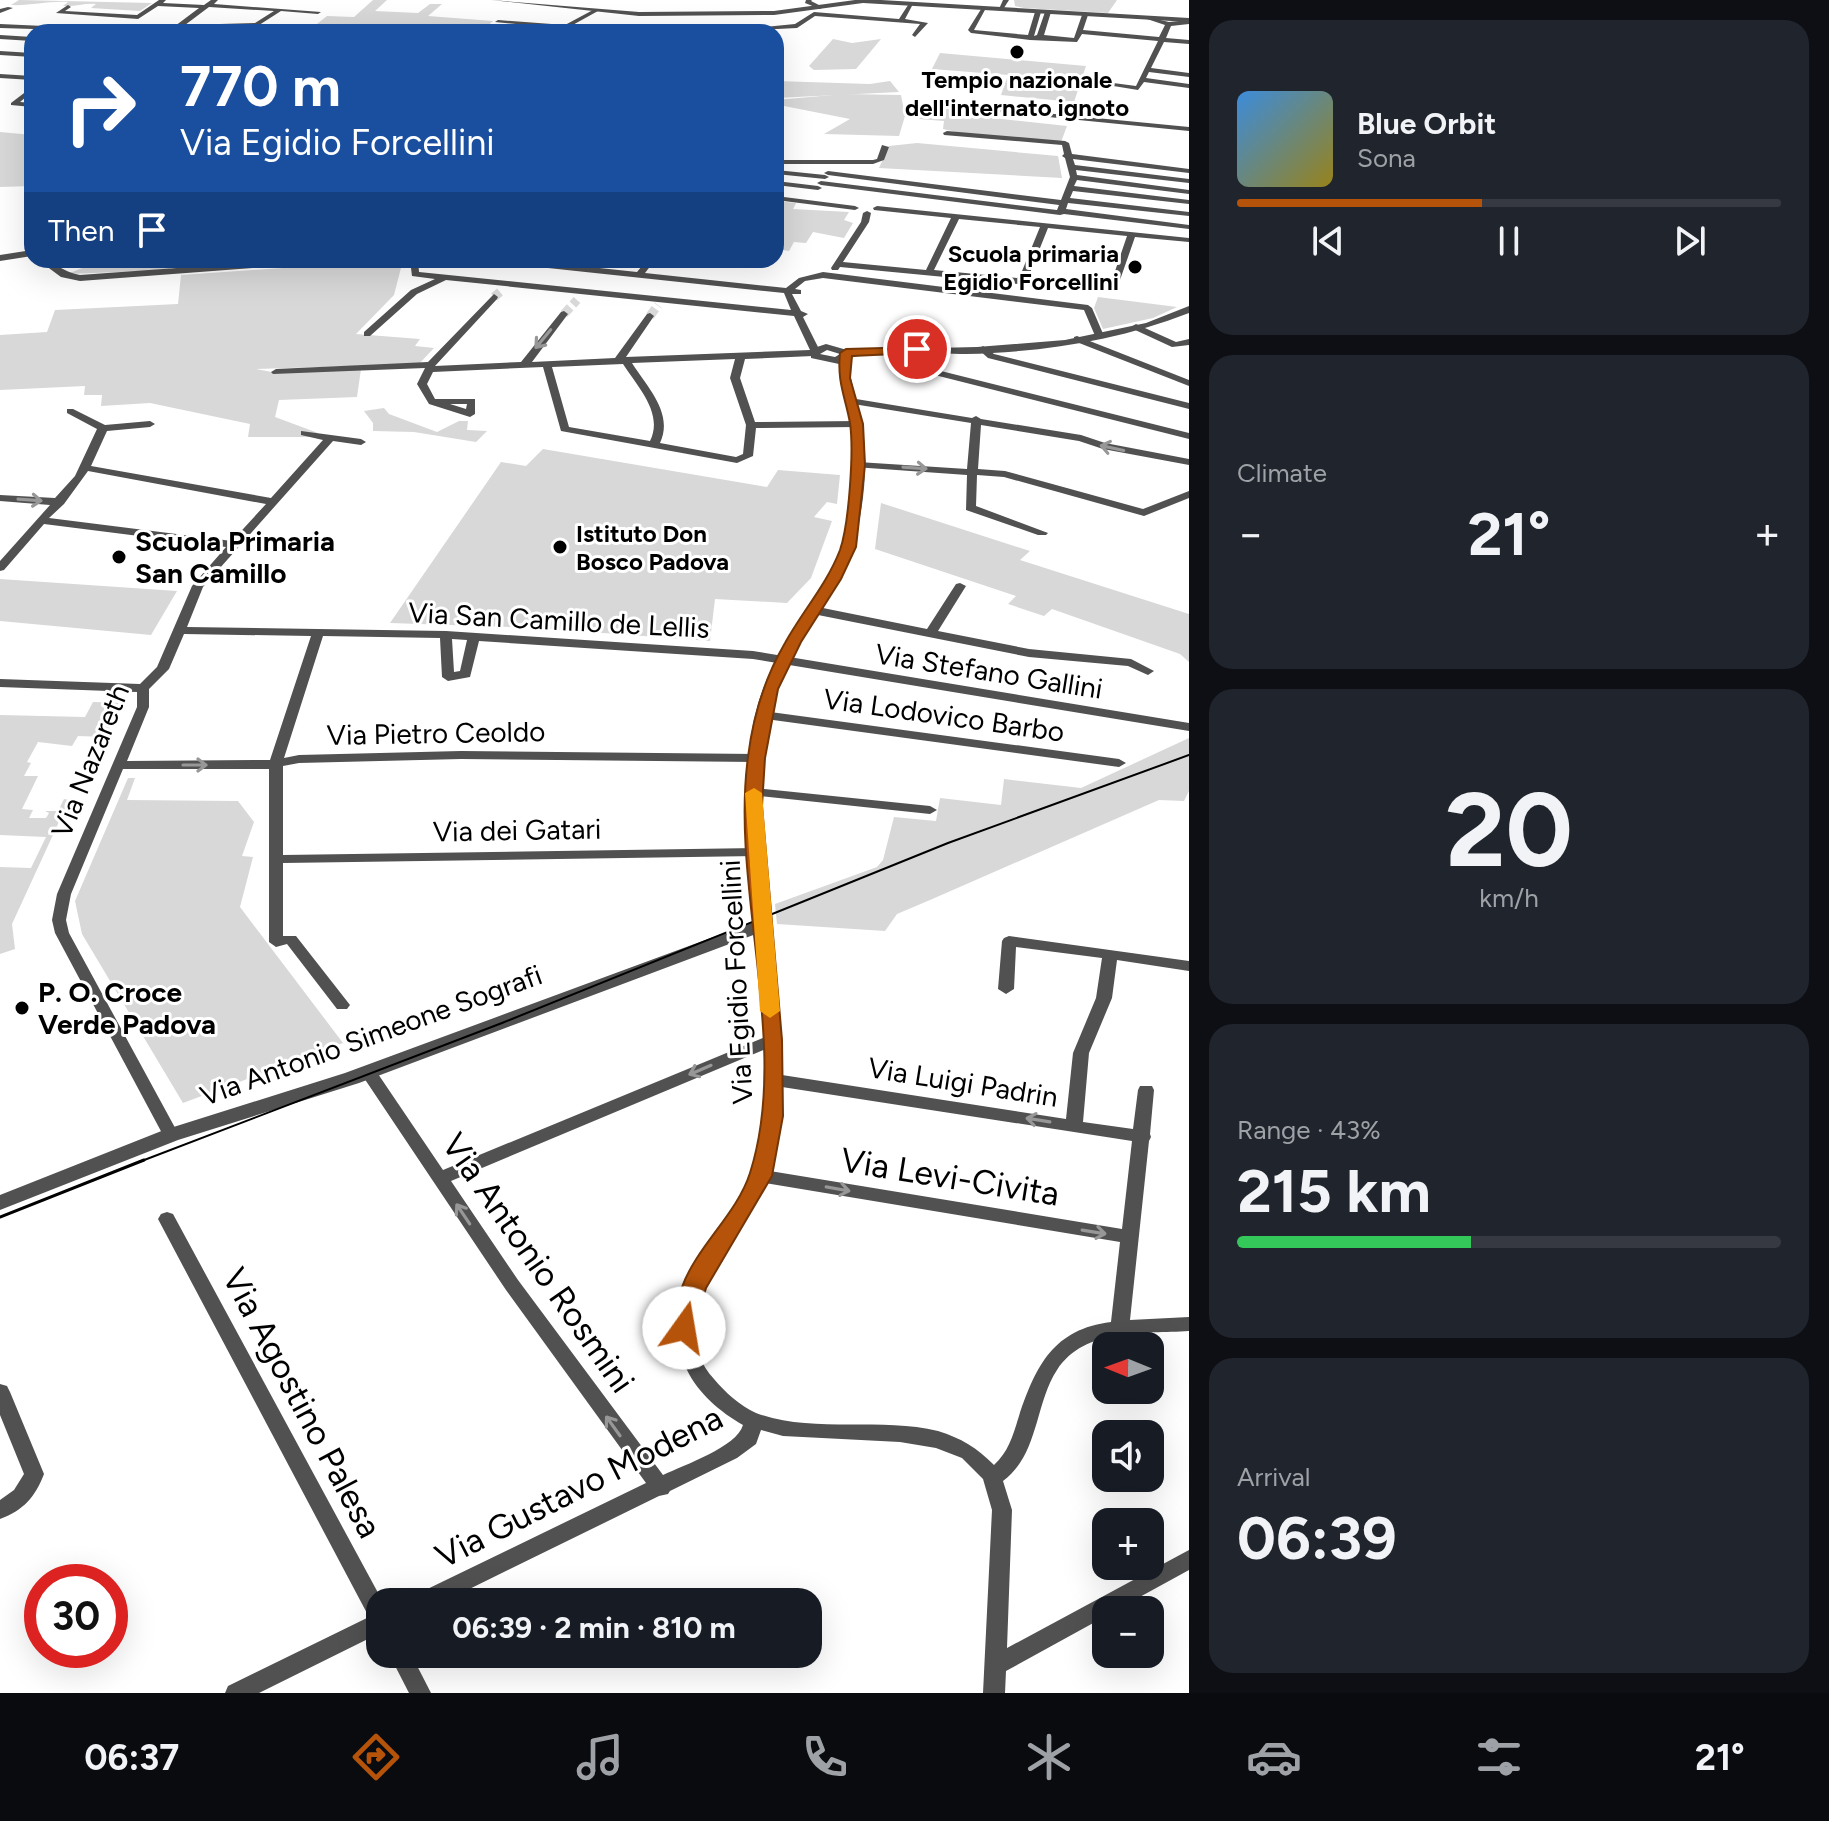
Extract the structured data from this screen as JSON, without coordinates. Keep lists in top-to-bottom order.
{
  "streets": {
    "street": [
      "Via San Camillo de Lellis",
      "Via Stefano Gallini",
      "Via Lodovico Barbo",
      "Via Pietro Ceoldo",
      "Via Nazareth",
      "Via dei Gatari",
      "Via Egidio Forcellini",
      "Via Antonio Simeone Sografi",
      "Via Luigi Padrin",
      "Via Levi-Civita",
      "Via Antonio Rosmini",
      "Via Agostino Palesa",
      "Via Gustavo Modena"
    ]
  },
  "crossings": [
    ["Via San Camillo de Lellis", "Via Stefano Gallini"],
    ["Via San Camillo de Lellis", "Via Nazareth"],
    ["Via San Camillo de Lellis", "Via Egidio Forcellini"],
    ["Via Stefano Gallini", "Via Egidio Forcellini"],
    ["Via Lodovico Barbo", "Via Egidio Forcellini"],
    ["Via Pietro Ceoldo", "Via Nazareth"],
    ["Via Pietro Ceoldo", "Via Egidio Forcellini"],
    ["Via Nazareth", "Via Antonio Simeone Sografi"],
    ["Via dei Gatari", "Via Egidio Forcellini"],
    ["Via Egidio Forcellini", "Via Antonio Simeone Sografi"],
    ["Via Egidio Forcellini", "Via Luigi Padrin"],
    ["Via Egidio Forcellini", "Via Levi-Civita"],
    ["Via Egidio Forcellini", "Via Gustavo Modena"],
    ["Via Antonio Simeone Sografi", "Via Antonio Rosmini"],
    ["Via Antonio Rosmini", "Via Gustavo Modena"]
  ],
  "one_way": ["Via Luigi Padrin", "Via Levi-Civita", "Via Antonio Rosmini"],
  "places": [
    "Tempio nazionale dell'internato ignoto",
    "Scuola primaria Egidio Forcellini",
    "Istituto Don Bosco Padova",
    "Scuola Primaria San Camillo",
    "P. O. Croce Verde Padova"
  ],
  "north": "left",
  "page": {
    "turn": ["770 m", "Via Egidio Forcellini"],
    "song": ["Blue Orbit", "Sona"],
    "then": "Then",
    "tile": [
      "Climate",
      ["20", "km/h"],
      ["Range · 43%", "215 km"],
      ["Arrival", "06:39"]
    ],
    "heat": ["−", "21°", "+"],
    "map_buttons": ["+", "−"],
    "limit": "30",
    "trip": "06:39 · 2 min · 810 m",
    "tabs": ["06:37", "21°"]
  }
}
